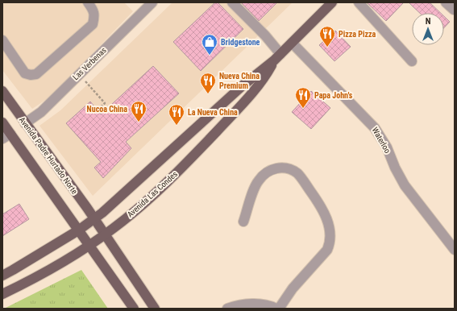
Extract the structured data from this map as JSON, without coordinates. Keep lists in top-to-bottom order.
{
  "streets": {
    "main road": ["Avenida Padre Hurtado Norte", "Avenida Las Condes"],
    "street": ["Las Verbenas", "Waterloo"]
  },
  "crossings": [
    ["Las Verbenas", "Avenida Padre Hurtado Norte"],
    ["Waterloo", "Avenida Las Condes"],
    ["Avenida Padre Hurtado Norte", "Avenida Las Condes"]
  ],
  "places": {
    "restaurant": [
      "Pizza Pizza",
      "Nueva China Premium",
      "Papa John's",
      "Nucoa China",
      "La Nueva China"
    ],
    "shop": ["Bridgestone"]
  },
  "north": "top"
}
